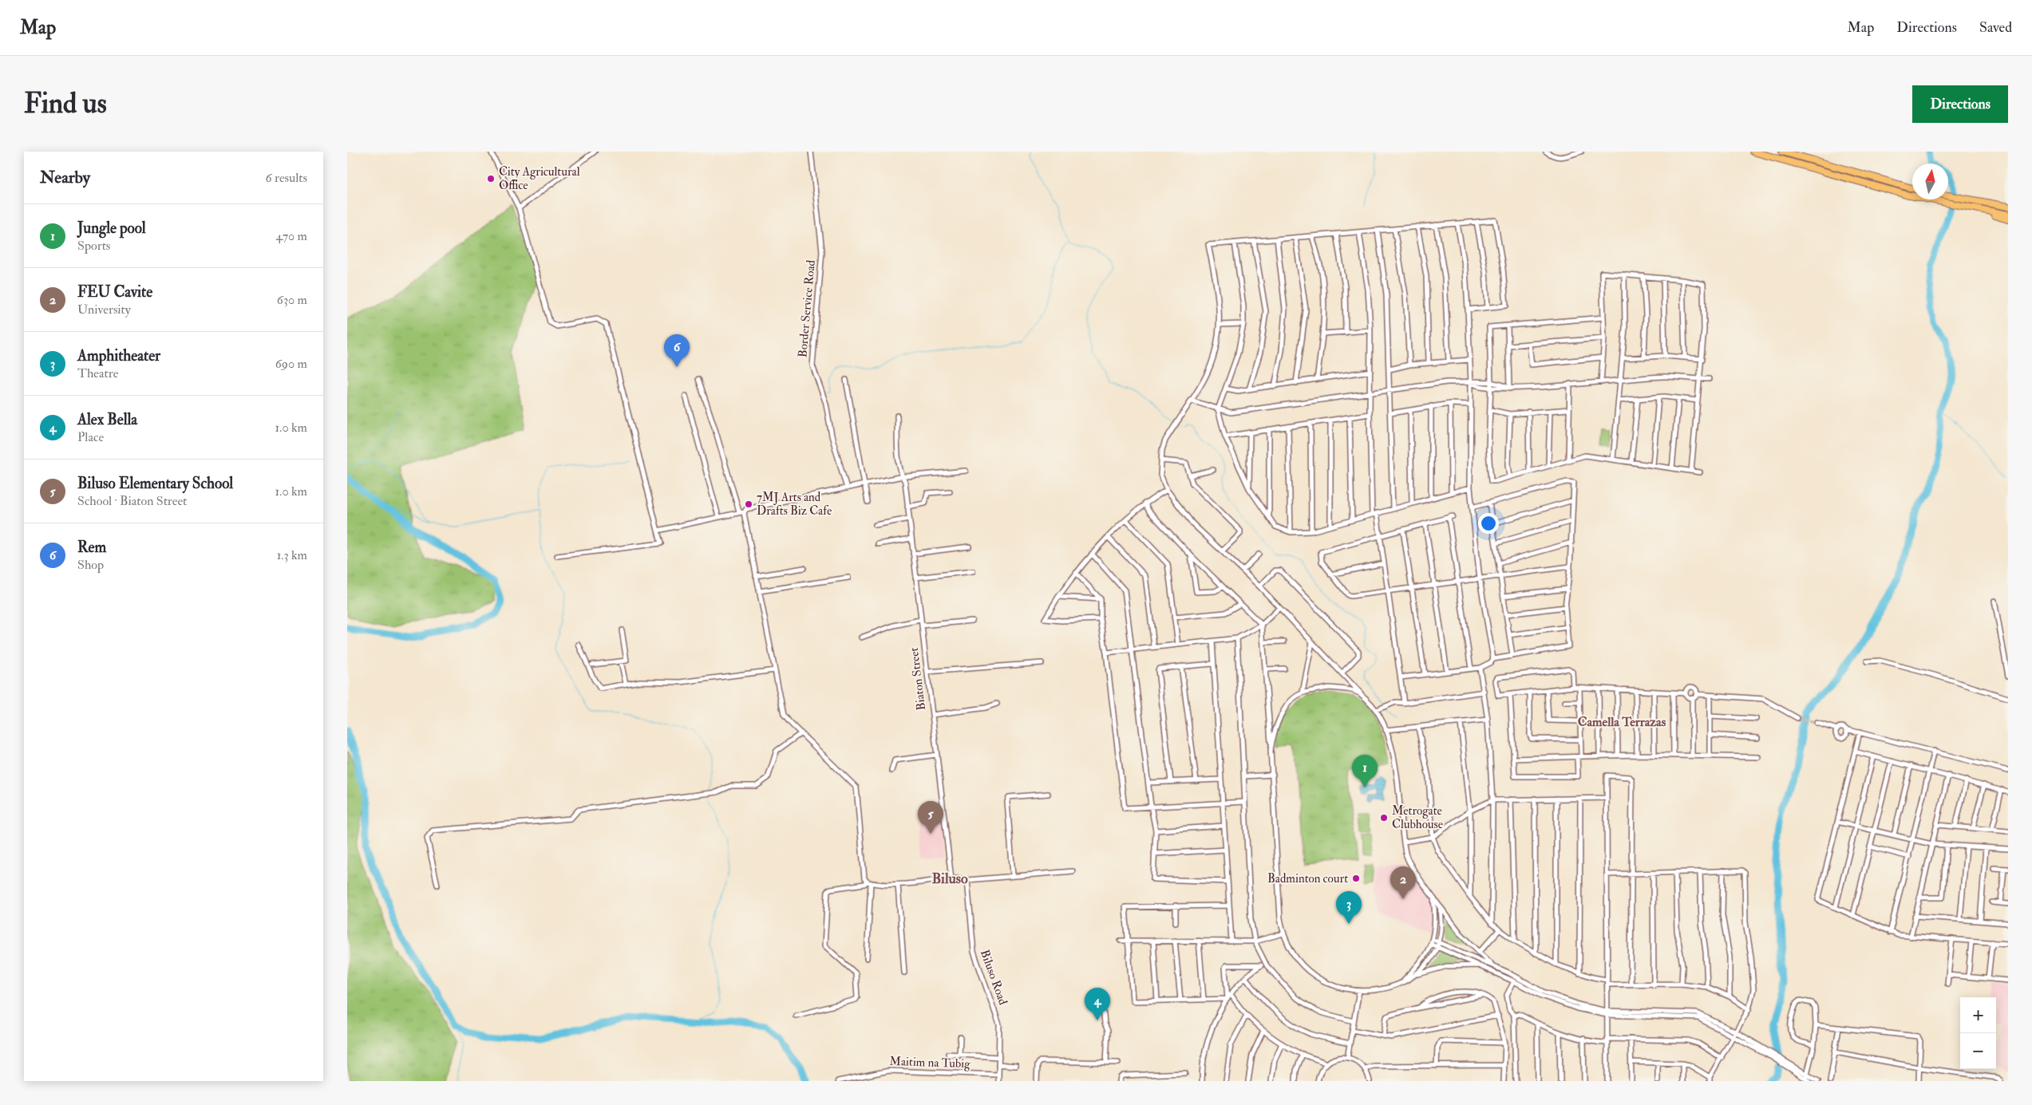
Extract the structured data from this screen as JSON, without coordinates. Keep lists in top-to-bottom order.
{
  "streets": {
    "street": [
      "Border Service Road",
      "Biaton Street",
      "Biluso Road",
      "Maitim na Tubig"
    ]
  },
  "crossings": [
    ["Biluso Road", "Maitim na Tubig"]
  ],
  "districts": ["Camella Terrazas", "Biluso"],
  "places": [
    "City Agricultural Office",
    "7MJ Arts and Drafts Biz Cafe",
    "Metrogate Clubhouse",
    "Badminton court"
  ],
  "north": "top",
  "page": {
    "header": "Map",
    "nav": ["Map", "Directions", "Saved"],
    "buttons": "Directions",
    "title": "Find us",
    "heading": ["Nearby", "6 results"],
    "list": [
      {
        "mark": "1",
        "name": "Jungle pool",
        "note": "Sports",
        "value": "470 m"
      },
      {
        "mark": "2",
        "name": "FEU Cavite",
        "note": "University",
        "value": "630 m"
      },
      {
        "mark": "3",
        "name": "Amphitheater",
        "note": "Theatre",
        "value": "690 m"
      },
      {
        "mark": "4",
        "name": "Alex Bella",
        "note": "Place",
        "value": "1.0 km"
      },
      {
        "mark": "5",
        "name": "Biluso Elementary School",
        "note": "School · Biaton Street",
        "value": "1.0 km"
      },
      {
        "mark": "6",
        "name": "Rem",
        "note": "Shop",
        "value": "1.3 km"
      }
    ],
    "pins": [
      "6",
      "1",
      "5",
      "2",
      "3",
      "4"
    ],
    "map_buttons": ["+", "−"]
  }
}
